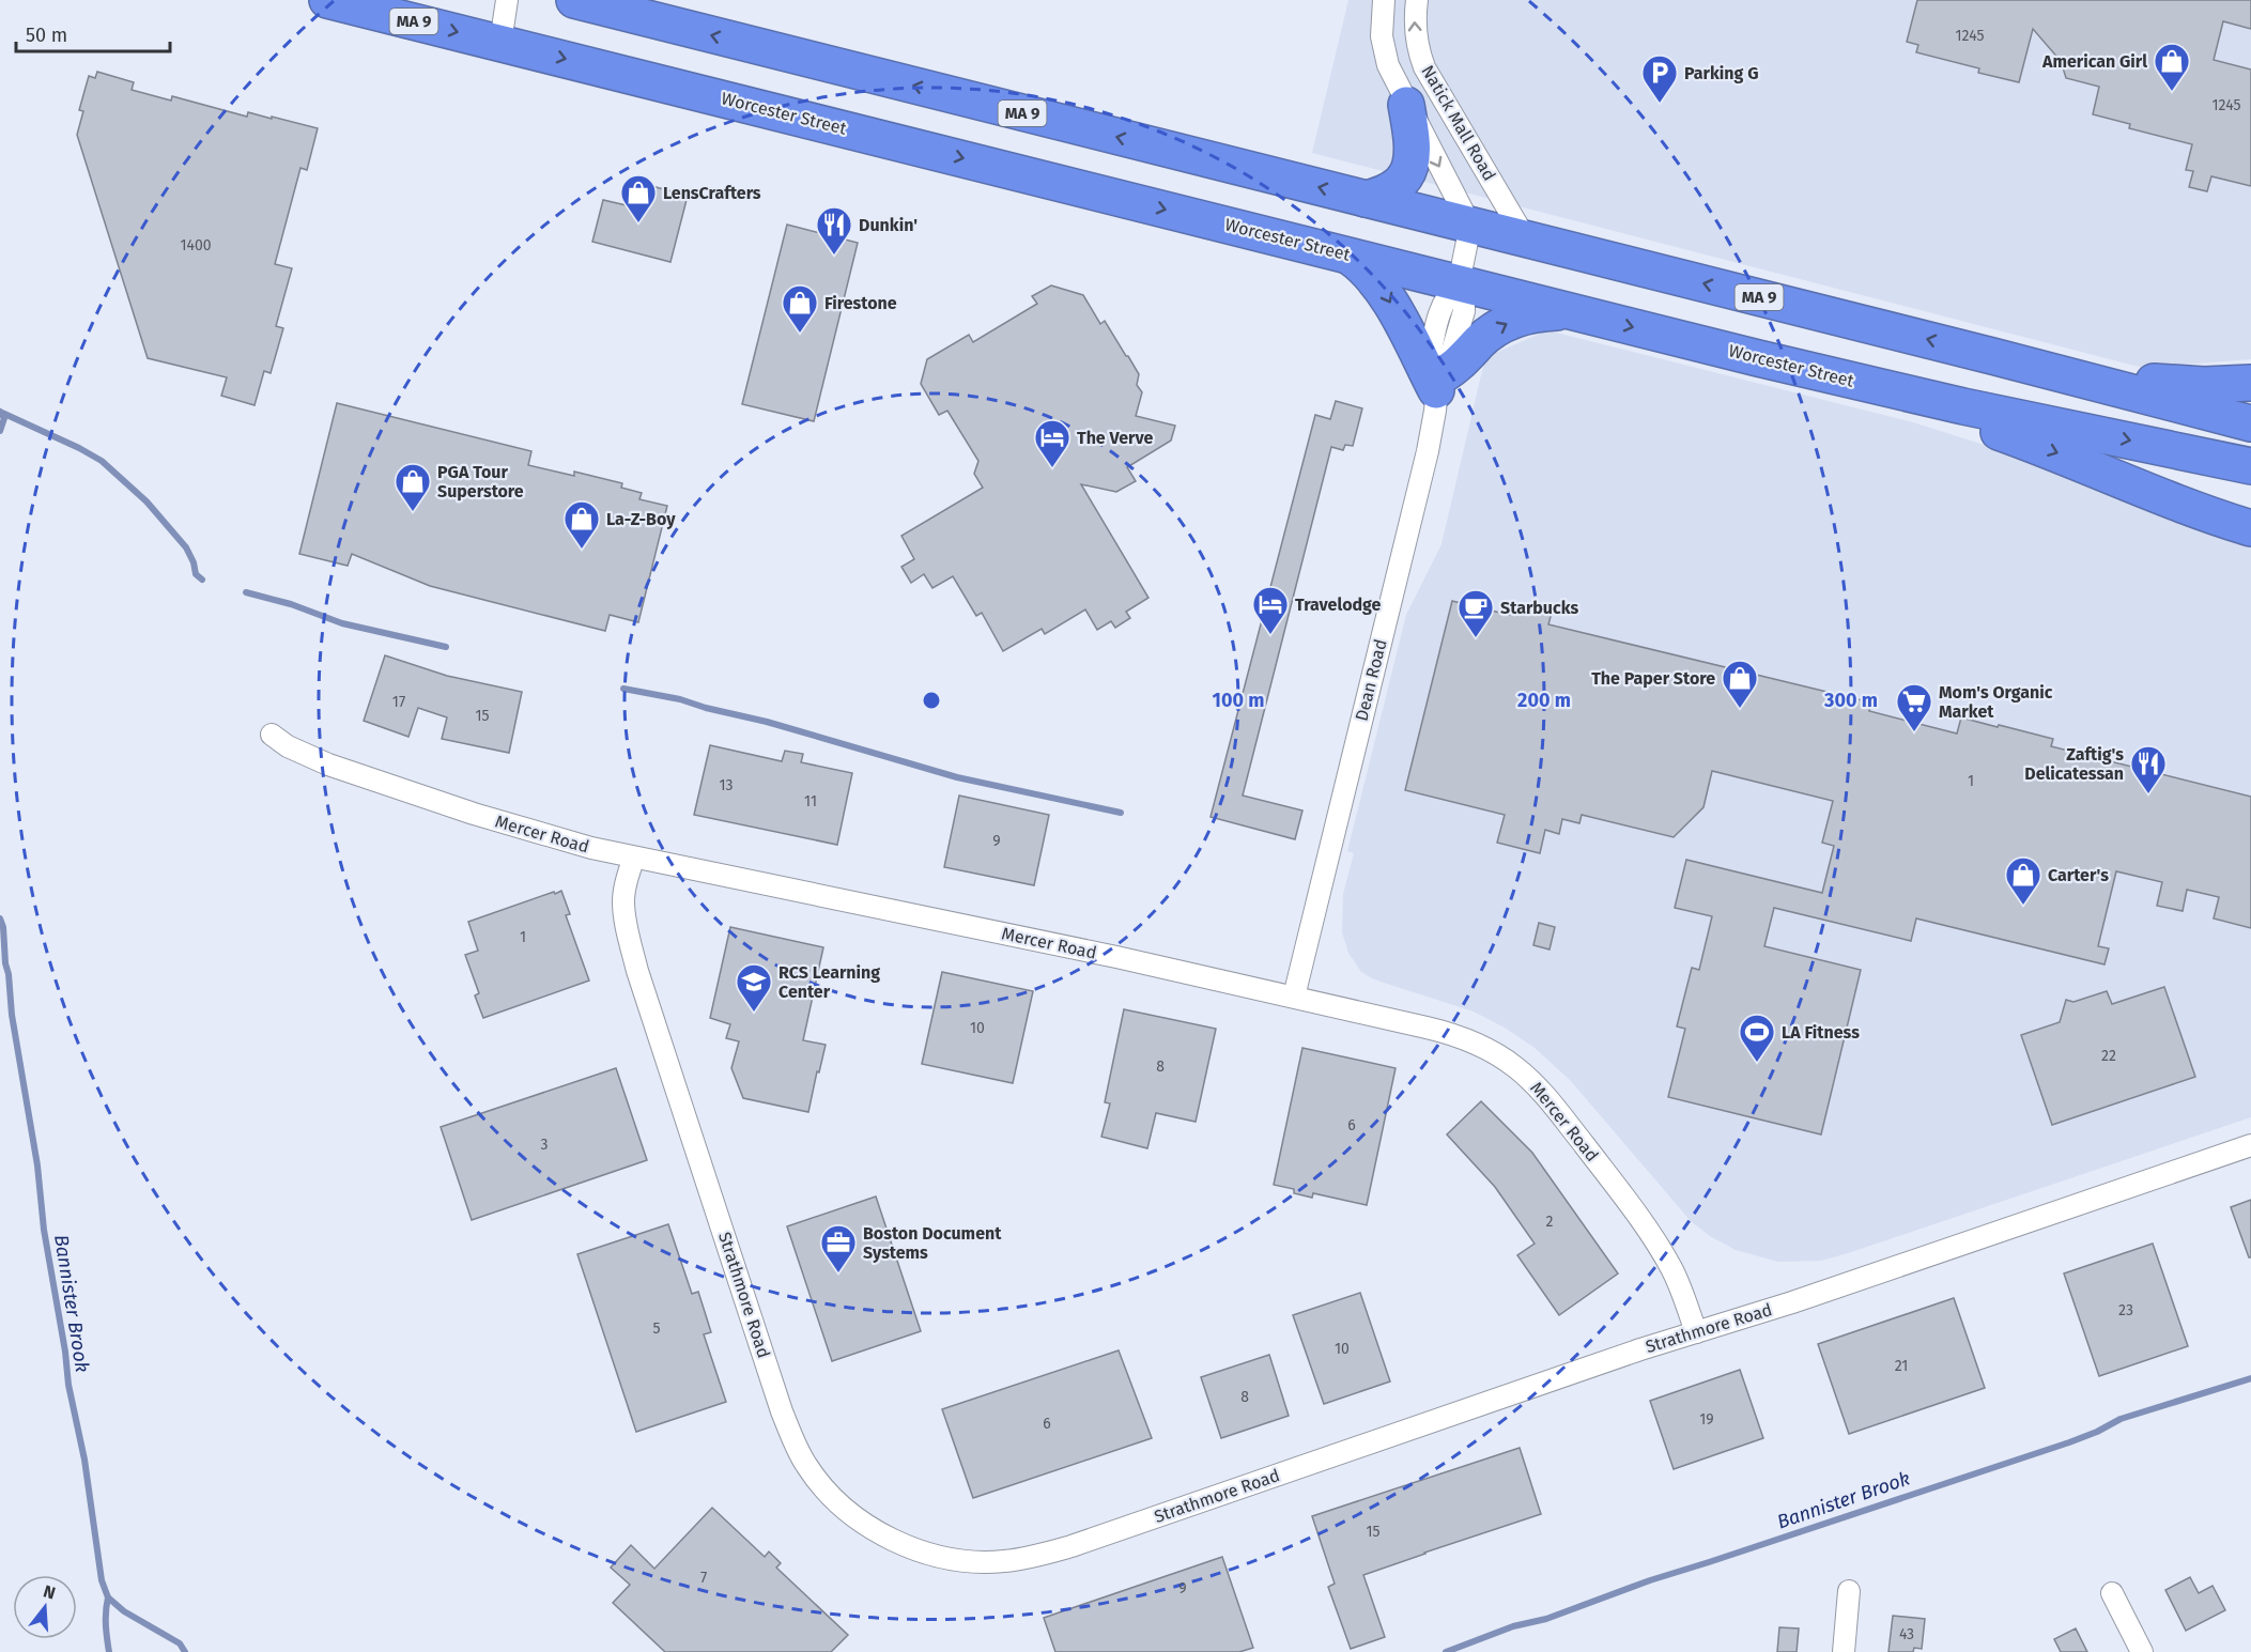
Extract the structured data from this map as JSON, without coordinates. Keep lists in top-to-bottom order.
{
  "streets": {
    "highway": ["MA 9", "Worcester Street"],
    "street": [
      "Natick Mall Road",
      "Dean Road",
      "Mercer Road",
      "Strathmore Road"
    ]
  },
  "crossings": [
    ["MA 9", "Natick Mall Road"],
    ["MA 9", "Dean Road"],
    ["Worcester Street", "Dean Road"],
    ["Natick Mall Road", "Dean Road"],
    ["Dean Road", "Mercer Road"],
    ["Mercer Road", "Strathmore Road"]
  ],
  "water": ["Bannister Brook"],
  "places": {
    "shop": [
      "American Girl",
      "LensCrafters",
      "Firestone",
      "PGA Tour Superstore",
      "La-Z-Boy",
      "The Paper Store",
      "Carter's"
    ],
    "parking": ["Parking G"],
    "restaurant": ["Dunkin'", "Zaftig's Delicatessan"],
    "hotel": ["The Verve", "Travelodge"],
    "cafe": ["Starbucks"],
    "supermarket": ["Mom's Organic Market"],
    "school or university": ["RCS Learning Center"],
    "sports": ["LA Fitness"],
    "office": ["Boston Document Systems"]
  },
  "house_numbers": [
    "1245",
    "1245",
    "1400",
    "17",
    "15",
    "1",
    "13",
    "11",
    "9",
    "1",
    "10",
    "22",
    "8",
    "6",
    "3",
    "2",
    "23",
    "5",
    "10",
    "21",
    "8",
    "19",
    "6",
    "15",
    "7",
    "9",
    "43"
  ],
  "scale_bar": "50 m",
  "north": "top",
  "rings": ["100 m", "200 m", "300 m"]
}
